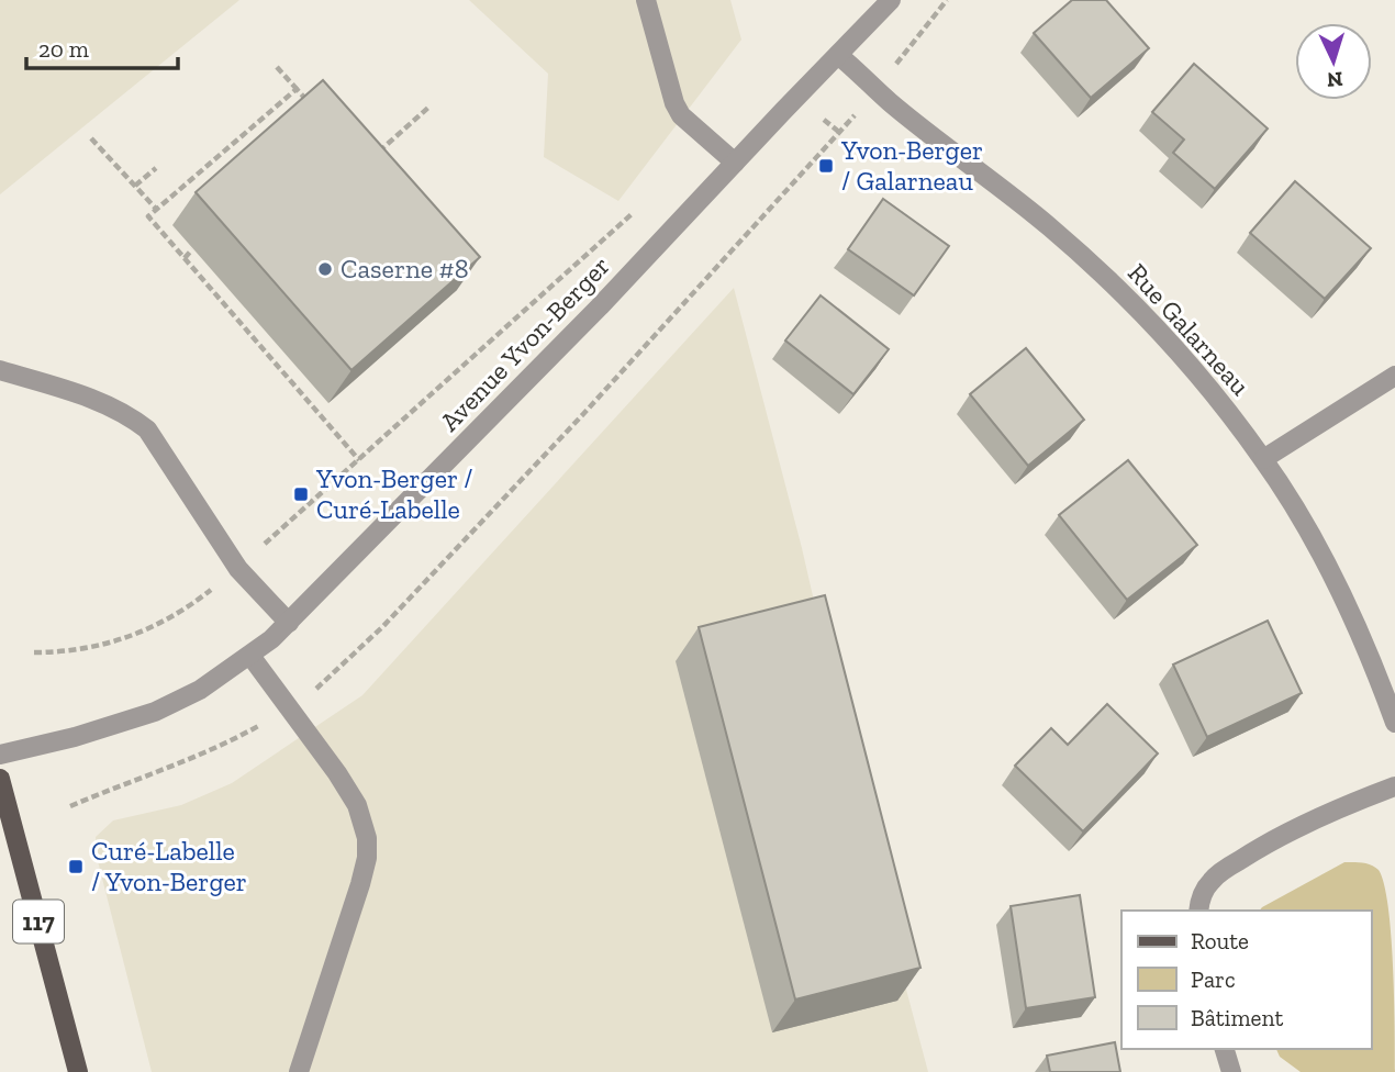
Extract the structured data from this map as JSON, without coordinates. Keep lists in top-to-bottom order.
{
  "streets": {
    "main road": ["117"],
    "street": ["Rue Galarneau", "Avenue Yvon-Berger"]
  },
  "crossings": [
    ["Rue Galarneau", "Avenue Yvon-Berger"]
  ],
  "places": {
    "transit": ["Yvon-Berger / Galarneau", "Yvon-Berger / Curé-Labelle", "Curé-Labelle / Yvon-Berger"],
    "other": ["Caserne #8"]
  },
  "legend": ["Route", "Parc", "Bâtiment"],
  "scale_bar": "20 m",
  "north": "bottom"
}
